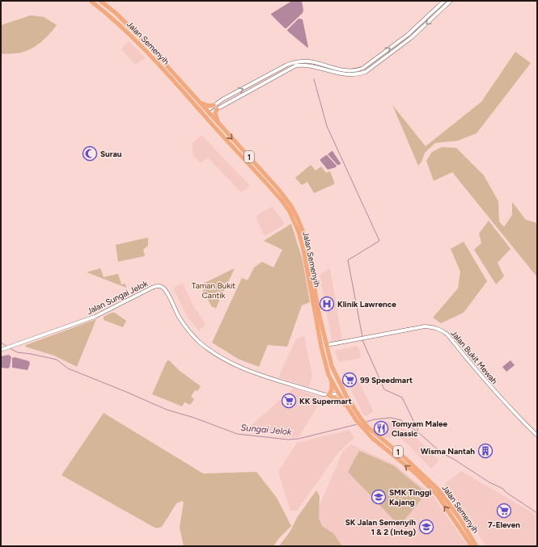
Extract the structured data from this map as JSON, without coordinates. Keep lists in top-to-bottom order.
{
  "streets": {
    "main road": ["Jalan Semenyih", "1"],
    "street": ["Jalan Sungai Jelok", "Jalan Bukit Mewah"]
  },
  "crossings": [
    ["Jalan Semenyih", "Jalan Sungai Jelok"],
    ["Jalan Semenyih", "Jalan Bukit Mewah"]
  ],
  "water": ["Sungai Jelok"],
  "parks": ["Taman Bukit Cantik"],
  "places": {
    "mosque": ["Surau"],
    "hospital": ["Klinik Lawrence"],
    "supermarket": ["99 Speedmart", "KK Supermart", "7-Eleven"],
    "restaurant": ["Tomyam Malee Classic"],
    "building": ["Wisma Nantah"],
    "school or university": ["SMK Tinggi Kajang", "SK Jalan Semenyih 1 & 2 (Integ)"]
  }
}
